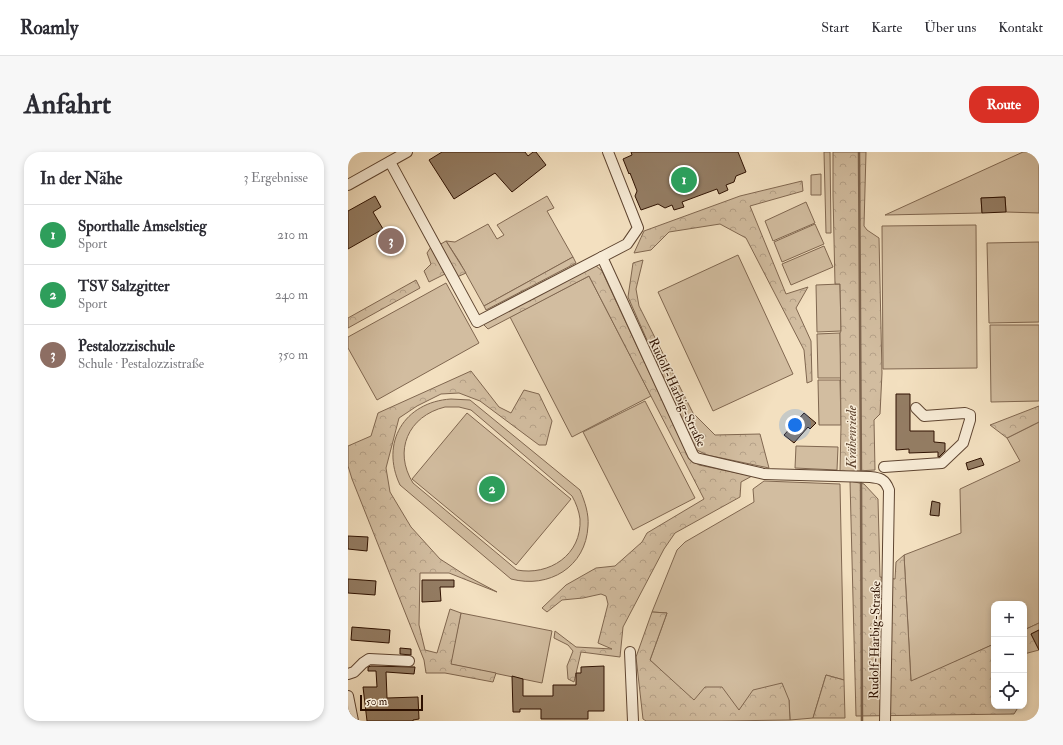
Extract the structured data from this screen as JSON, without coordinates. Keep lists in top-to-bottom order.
{
  "streets": {
    "street": ["Rudolf-Harbig-Straße"]
  },
  "water": ["Krähenriede"],
  "scale_bar": "50 m",
  "page": {
    "header": "Roamly",
    "nav": [
      "Start",
      "Karte",
      "Über uns",
      "Kontakt"
    ],
    "buttons": "Route",
    "title": "Anfahrt",
    "heading": ["In der Nähe", "3 Ergebnisse"],
    "pins": ["1", "3", "2"],
    "list": [
      {
        "mark": "1",
        "name": "Sporthalle Amselstieg",
        "note": "Sport",
        "value": "210 m"
      },
      {
        "mark": "2",
        "name": "TSV Salzgitter",
        "note": "Sport",
        "value": "240 m"
      },
      {
        "mark": "3",
        "name": "Pestalozzischule",
        "note": "Schule · Pestalozzistraße",
        "value": "350 m"
      }
    ],
    "map_buttons": ["+", "−"],
    "scale": "50 m"
  }
}
